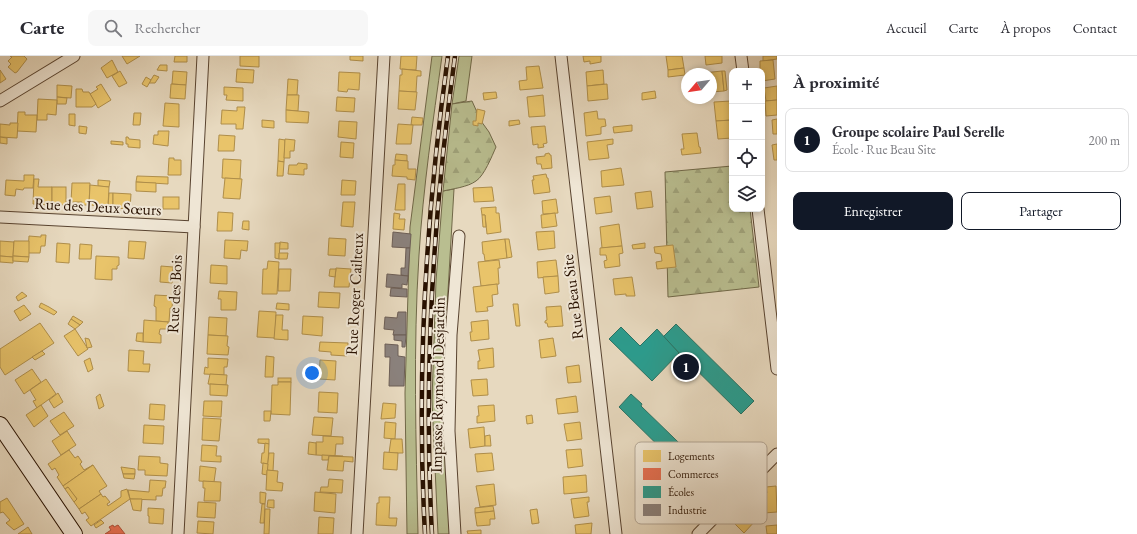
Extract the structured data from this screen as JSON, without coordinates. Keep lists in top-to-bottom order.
{
  "streets": {
    "street": [
      "Rue des Deux Sœurs",
      "Rue des Bois",
      "Rue Roger Cailteux",
      "Rue Beau Site",
      "Impasse Raymond Desjardin"
    ]
  },
  "crossings": [
    ["Rue des Deux Sœurs", "Rue des Bois"]
  ],
  "legend": [
    "Logements",
    "Commerces",
    "Écoles",
    "Industrie"
  ],
  "north": "bottom left",
  "page": {
    "header": "Carte",
    "search": "Rechercher",
    "nav": [
      "Accueil",
      "Carte",
      "À propos",
      "Contact"
    ],
    "heading": "À proximité",
    "map_buttons": ["+", "−"],
    "list": [
      {
        "mark": "1",
        "name": "Groupe scolaire Paul Serelle",
        "note": "École · Rue Beau Site",
        "value": "200 m"
      }
    ],
    "buttons": ["Enregistrer", "Partager"],
    "pins": "1"
  }
}
